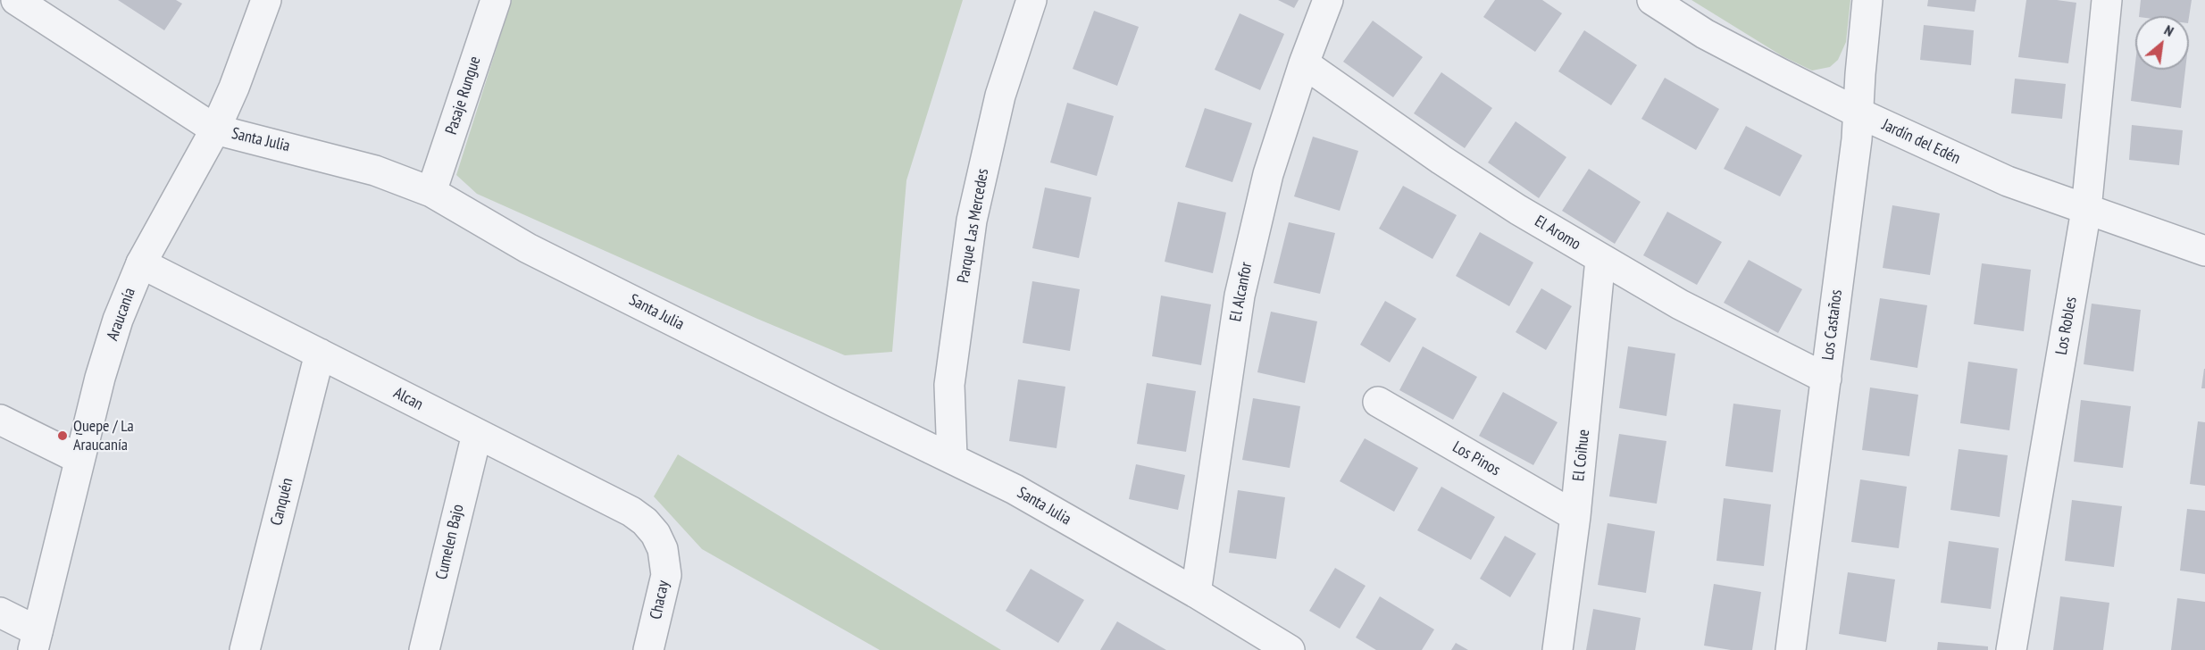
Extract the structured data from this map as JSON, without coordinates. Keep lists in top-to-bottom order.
{
  "streets": {
    "street": [
      "Pasaje Rungue",
      "Santa Julia",
      "Jardín del Edén",
      "Parque Las Mercedes",
      "El Aromo",
      "El Alcanfor",
      "Araucanía",
      "Los Castaños",
      "Los Robles",
      "Alcan",
      "El Coihue",
      "Los Pinos",
      "Canquén",
      "Cumelen Bajo",
      "Chacay"
    ]
  },
  "crossings": [
    ["Pasaje Rungue", "Santa Julia"],
    ["Santa Julia", "Parque Las Mercedes"],
    ["Santa Julia", "El Alcanfor"],
    ["Santa Julia", "Araucanía"],
    ["Jardín del Edén", "Los Castaños"],
    ["Jardín del Edén", "Los Robles"],
    ["El Aromo", "El Alcanfor"],
    ["El Aromo", "Los Castaños"],
    ["El Aromo", "El Coihue"],
    ["Araucanía", "Alcan"],
    ["Alcan", "Canquén"],
    ["Alcan", "Cumelen Bajo"],
    ["Alcan", "Chacay"],
    ["El Coihue", "Los Pinos"]
  ],
  "places": ["Quepe / La Araucanía"],
  "north": "top right"
}
